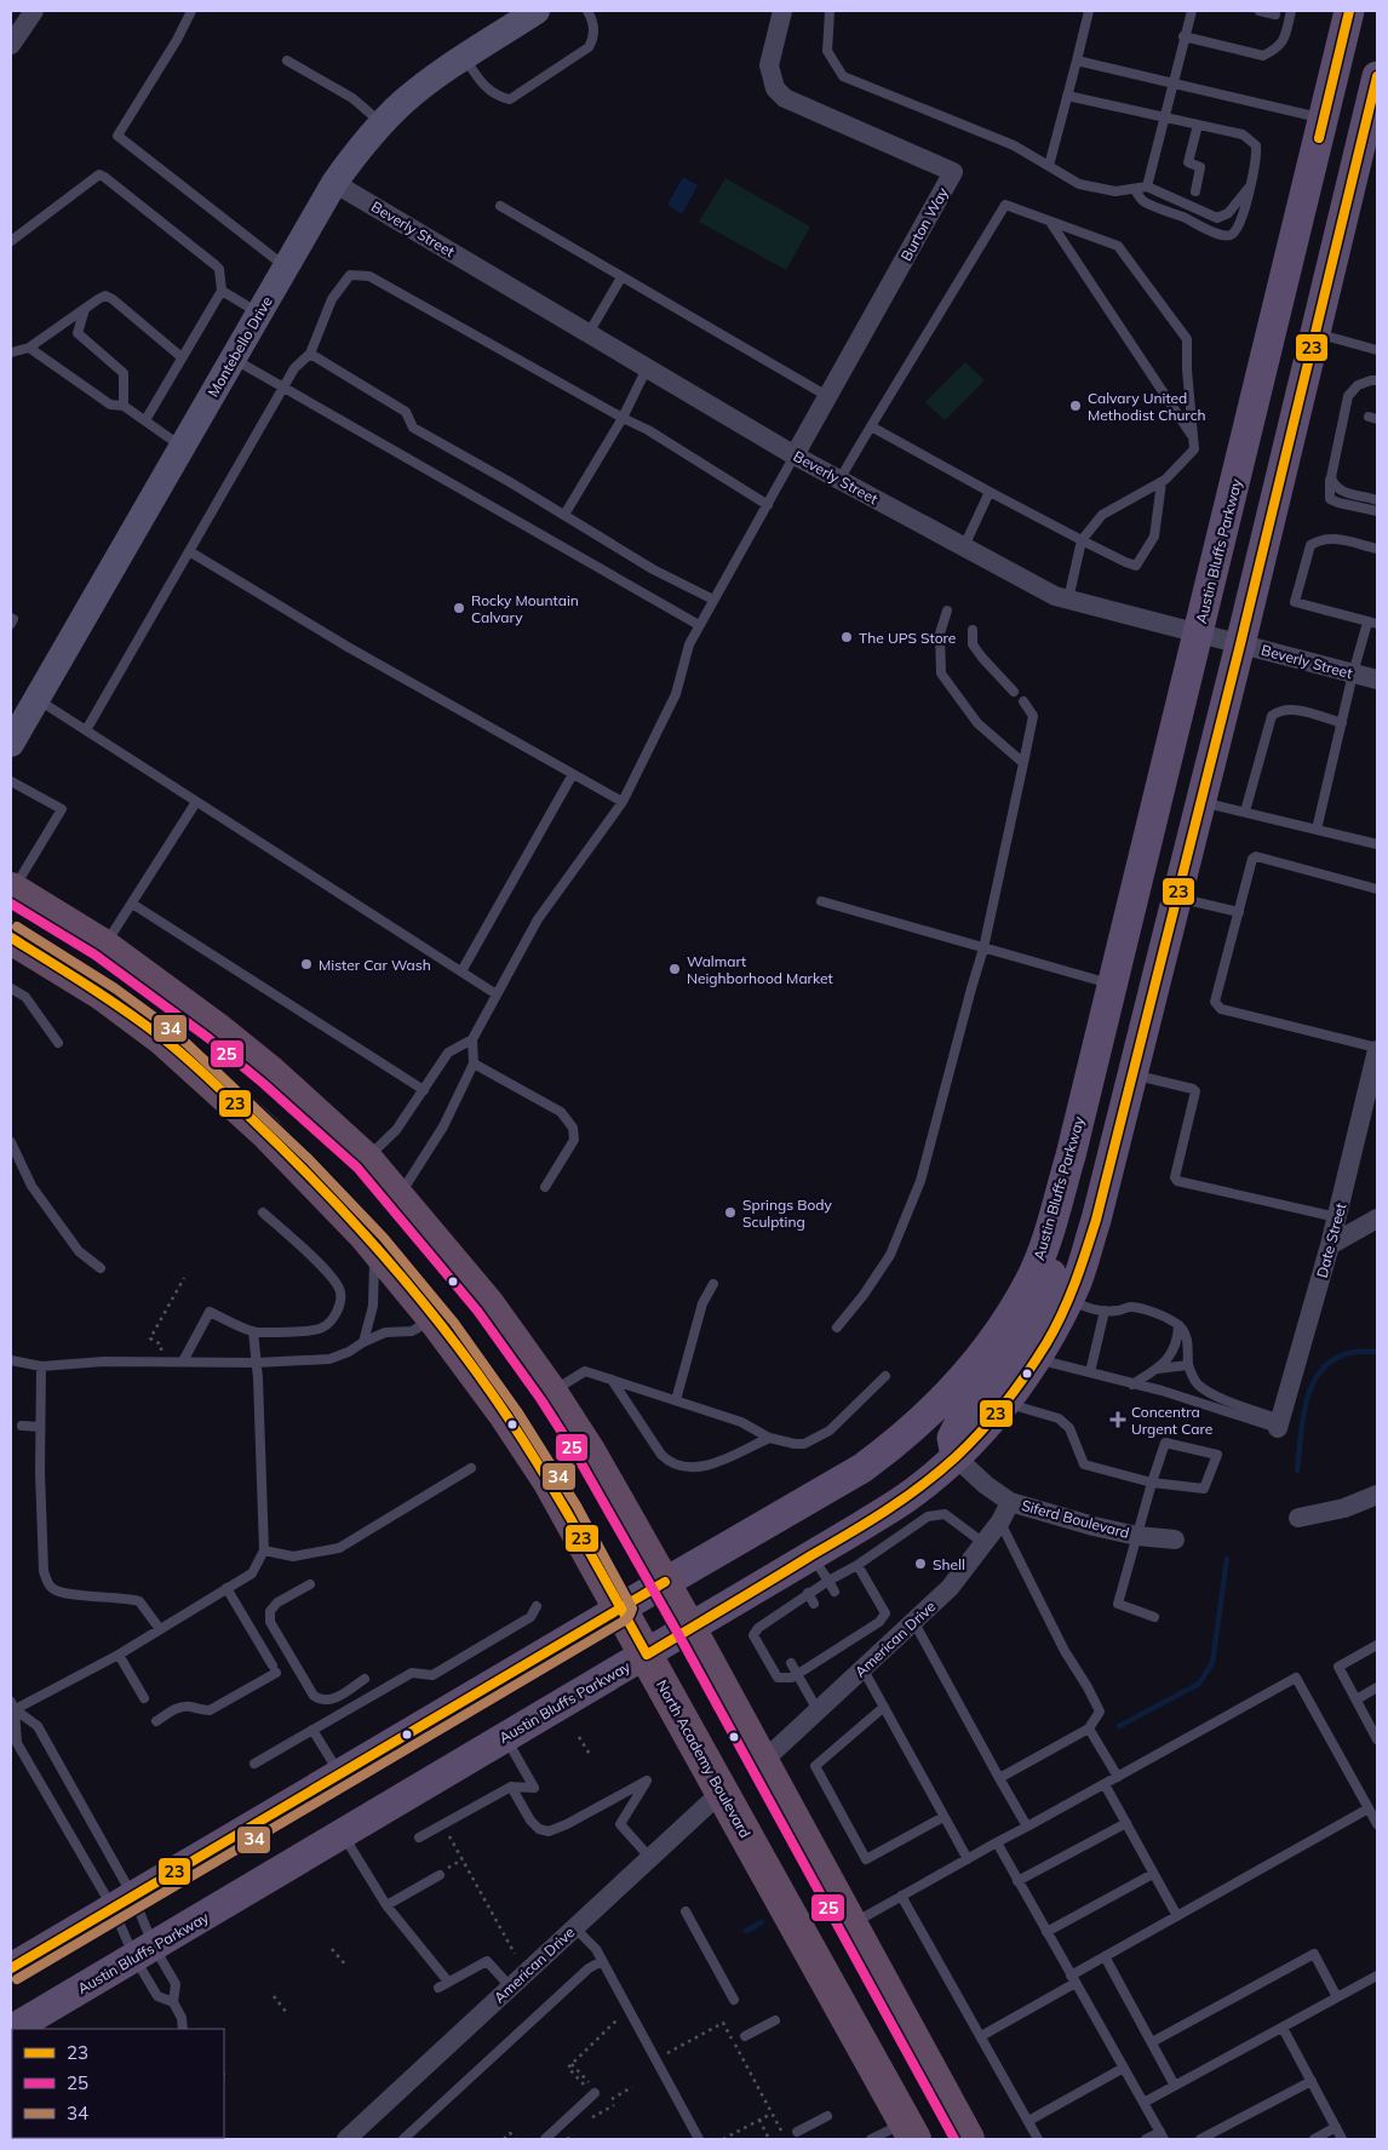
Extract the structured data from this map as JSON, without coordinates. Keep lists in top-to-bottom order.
{
  "streets": {
    "highway": ["North Academy Boulevard"],
    "main road": ["Austin Bluffs Parkway"],
    "street": [
      "Burton Way",
      "Beverly Street",
      "Montebello Drive",
      "Date Street",
      "Siferd Boulevard",
      "American Drive"
    ]
  },
  "crossings": [
    ["Burton Way", "Beverly Street"],
    ["Beverly Street", "Montebello Drive"],
    ["Beverly Street", "Austin Bluffs Parkway"],
    ["Austin Bluffs Parkway", "Siferd Boulevard"],
    ["Austin Bluffs Parkway", "North Academy Boulevard"],
    ["Siferd Boulevard", "American Drive"],
    ["American Drive", "North Academy Boulevard"]
  ],
  "places": {
    "other": [
      "Calvary United Methodist Church",
      "Rocky Mountain Calvary",
      "The UPS Store",
      "Mister Car Wash",
      "Walmart Neighborhood Market",
      "Springs Body Sculpting",
      "Shell"
    ],
    "health": ["Concentra Urgent Care"]
  },
  "lines": ["transit line 23", "transit line 25", "transit line 34"],
  "legend": ["23", "25", "34"]
}
